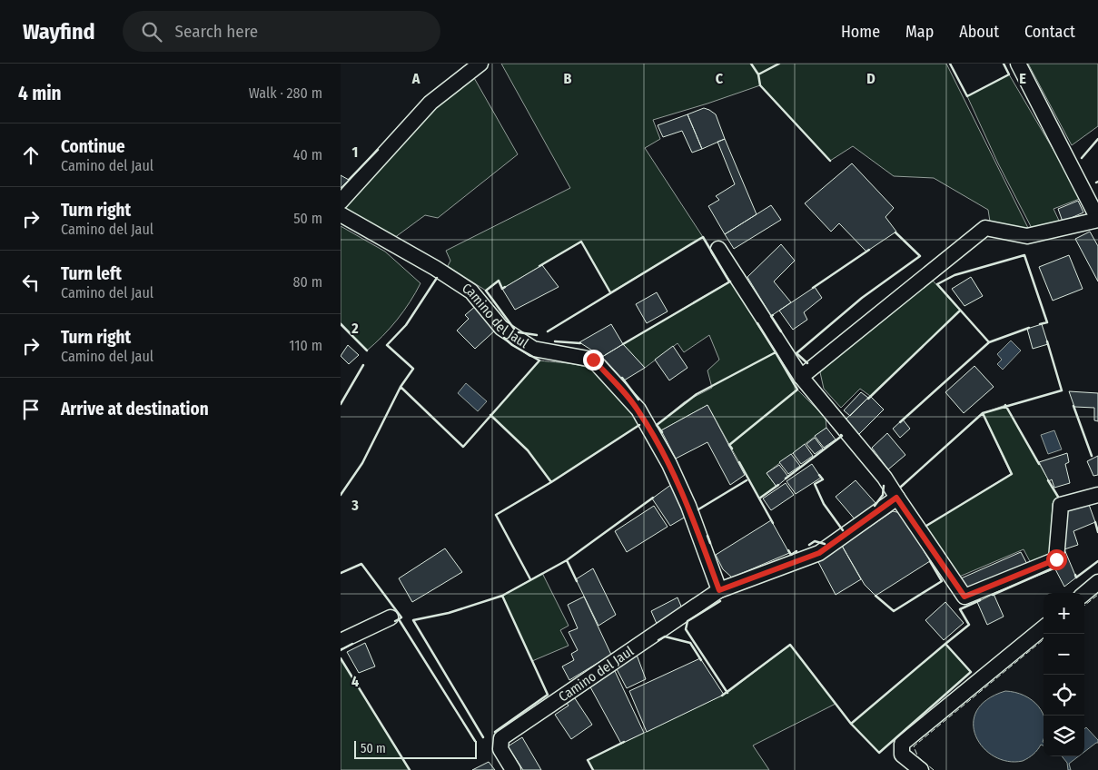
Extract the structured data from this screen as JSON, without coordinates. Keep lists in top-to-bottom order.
{
  "streets": {
    "street": ["Camino del Jaul"]
  },
  "scale_bar": "50 m",
  "page": {
    "header": "Wayfind",
    "search": "Search here",
    "nav": [
      "Home",
      "Map",
      "About",
      "Contact"
    ],
    "heading": ["4 min", "Walk · 280 m"],
    "list": [
      ["Continue", "Camino del Jaul", "40 m"],
      ["Turn right", "Camino del Jaul", "50 m"],
      ["Turn left", "Camino del Jaul", "80 m"],
      ["Turn right", "Camino del Jaul", "110 m"],
      "Arrive at destination"
    ],
    "map_buttons": ["+", "−"],
    "scale": "50 m"
  },
  "grid": {
    "columns": [
      "A",
      "B",
      "C",
      "D",
      "E"
    ],
    "rows": [
      "1",
      "2",
      "3",
      "4"
    ]
  }
}
